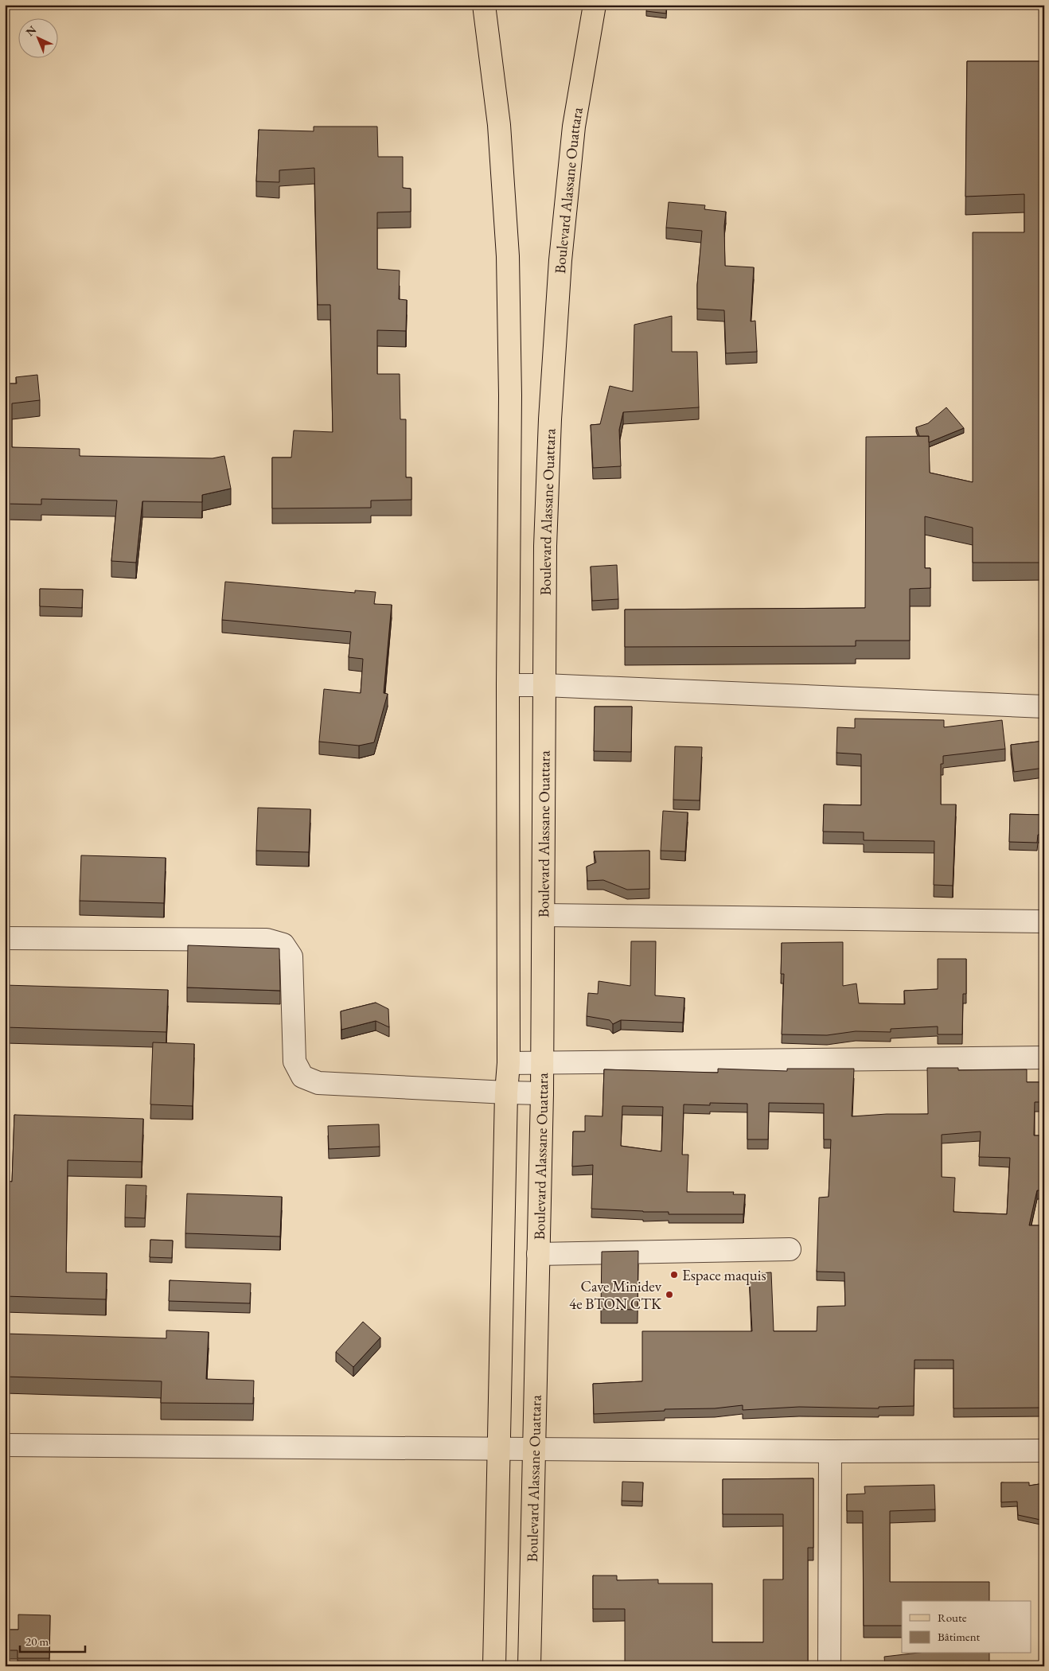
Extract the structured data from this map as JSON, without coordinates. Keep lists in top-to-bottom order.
{
  "streets": {
    "main road": ["Boulevard Alassane Ouattara"]
  },
  "places": ["Espace maquis", "Cave Minidev 4e BTON CTK"],
  "legend": ["Route", "Bâtiment"],
  "scale_bar": "20 m",
  "north": "top left"
}
